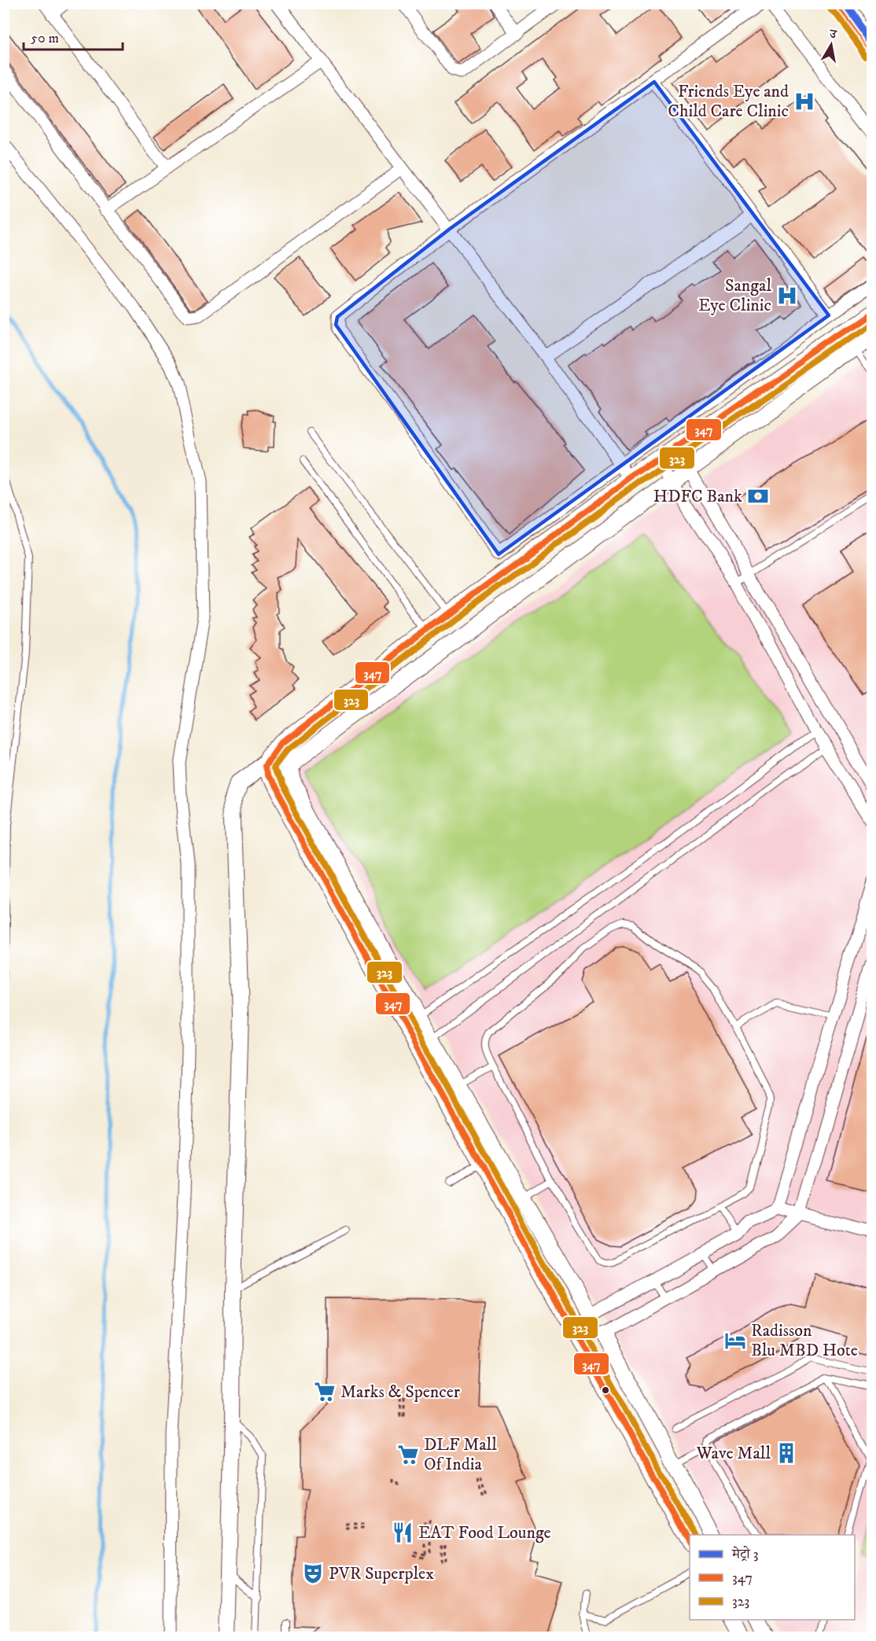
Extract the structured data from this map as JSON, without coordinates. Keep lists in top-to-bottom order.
{
  "places": {
    "hospital": ["Friends Eye and Child Care Clinic", "Sangal Eye Clinic"],
    "bank": ["HDFC Bank"],
    "hotel": ["Radisson Blu MBD Hote"],
    "supermarket": ["Marks & Spencer", "DLF Mall Of India"],
    "building": ["Wave Mall"],
    "restaurant": ["EAT Food Lounge"],
    "theatre": ["PVR Superplex"]
  },
  "lines": ["metro line 3", "transit line 347", "transit line 323"],
  "legend": ["मेट्रो 3", "347", "323"],
  "scale_bar": "50 m",
  "north": "top"
}
